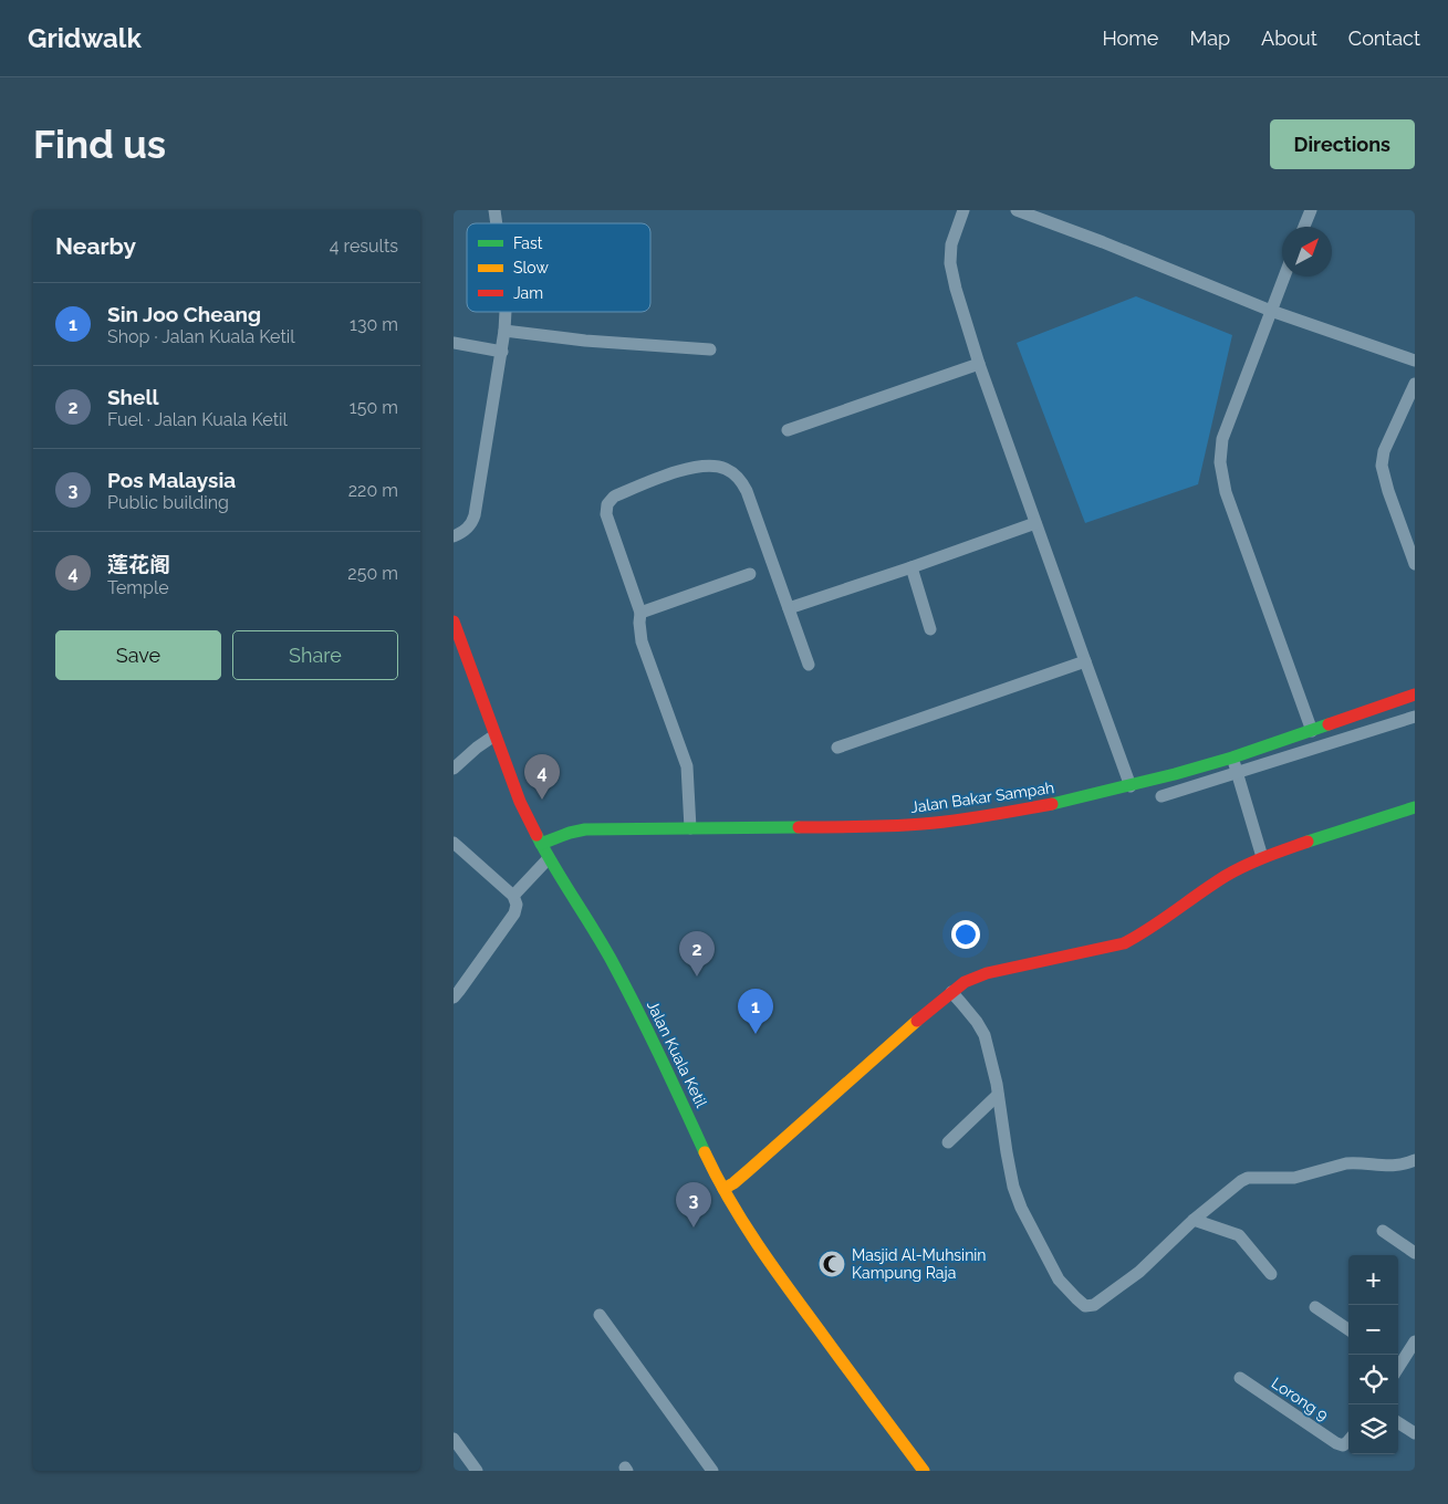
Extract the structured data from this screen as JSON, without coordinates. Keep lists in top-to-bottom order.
{
  "streets": {
    "main road": ["Jalan Bakar Sampah", "Jalan Kuala Ketil"],
    "street": ["Lorong 9"]
  },
  "crossings": [
    ["Jalan Bakar Sampah", "Jalan Kuala Ketil"]
  ],
  "places": {
    "mosque": ["Masjid Al-Muhsinin Kampung Raja"]
  },
  "legend": ["Fast", "Slow", "Jam"],
  "north": "top right",
  "page": {
    "header": "Gridwalk",
    "nav": [
      "Home",
      "Map",
      "About",
      "Contact"
    ],
    "buttons": [
      "Directions",
      ["Save", "Share"]
    ],
    "title": "Find us",
    "heading": ["Nearby", "4 results"],
    "list": [
      {
        "mark": "1",
        "name": "Sin Joo Cheang",
        "note": "Shop · Jalan Kuala Ketil",
        "value": "130 m"
      },
      {
        "mark": "2",
        "name": "Shell",
        "note": "Fuel · Jalan Kuala Ketil",
        "value": "150 m"
      },
      {
        "mark": "3",
        "name": "Pos Malaysia",
        "note": "Public building",
        "value": "220 m"
      },
      {
        "mark": "4",
        "name": "莲花阁",
        "note": "Temple",
        "value": "250 m"
      }
    ],
    "pins": [
      "4",
      "2",
      "1",
      "3"
    ],
    "map_buttons": ["+", "−"]
  }
}
